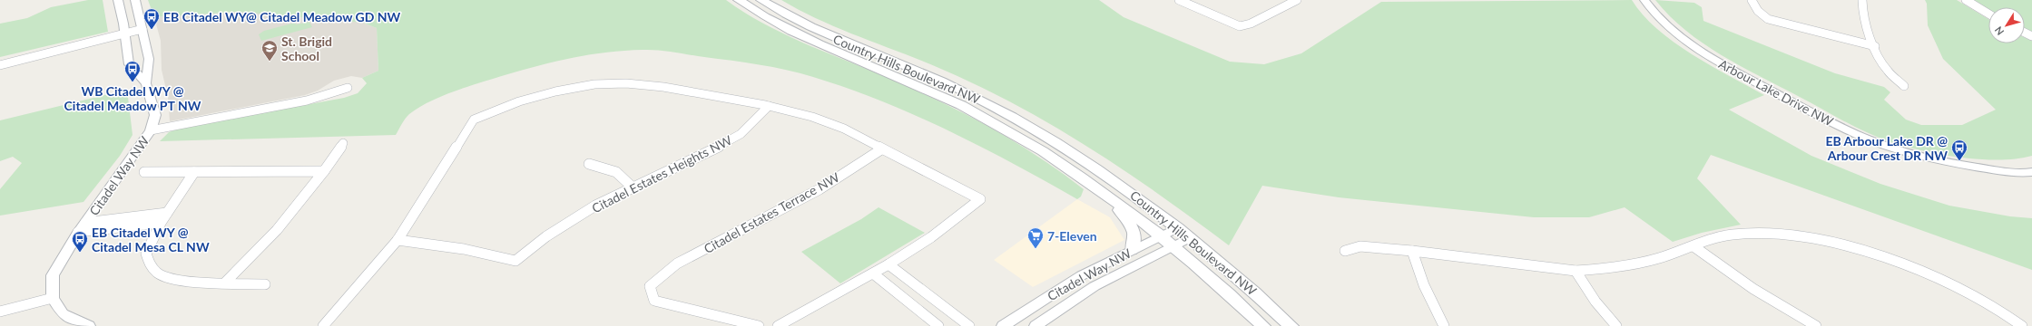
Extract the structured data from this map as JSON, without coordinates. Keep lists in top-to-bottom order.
{
  "streets": {
    "main road": ["Country Hills Boulevard NW"],
    "street": [
      "Arbour Lake Drive NW",
      "Citadel Estates Heights NW",
      "Citadel Way NW",
      "Citadel Estates Terrace NW"
    ]
  },
  "crossings": [
    ["Country Hills Boulevard NW", "Citadel Way NW"]
  ],
  "places": {
    "bus stop": [
      "EB Citadel WY@ Citadel Meadow GD NW",
      "WB Citadel WY @ Citadel Meadow PT NW",
      "EB Arbour Lake DR @ Arbour Crest DR NW",
      "EB Citadel WY @ Citadel Mesa CL NW"
    ],
    "school or university": ["St. Brigid School"],
    "supermarket": ["7-Eleven"]
  },
  "north": "bottom left"
}
